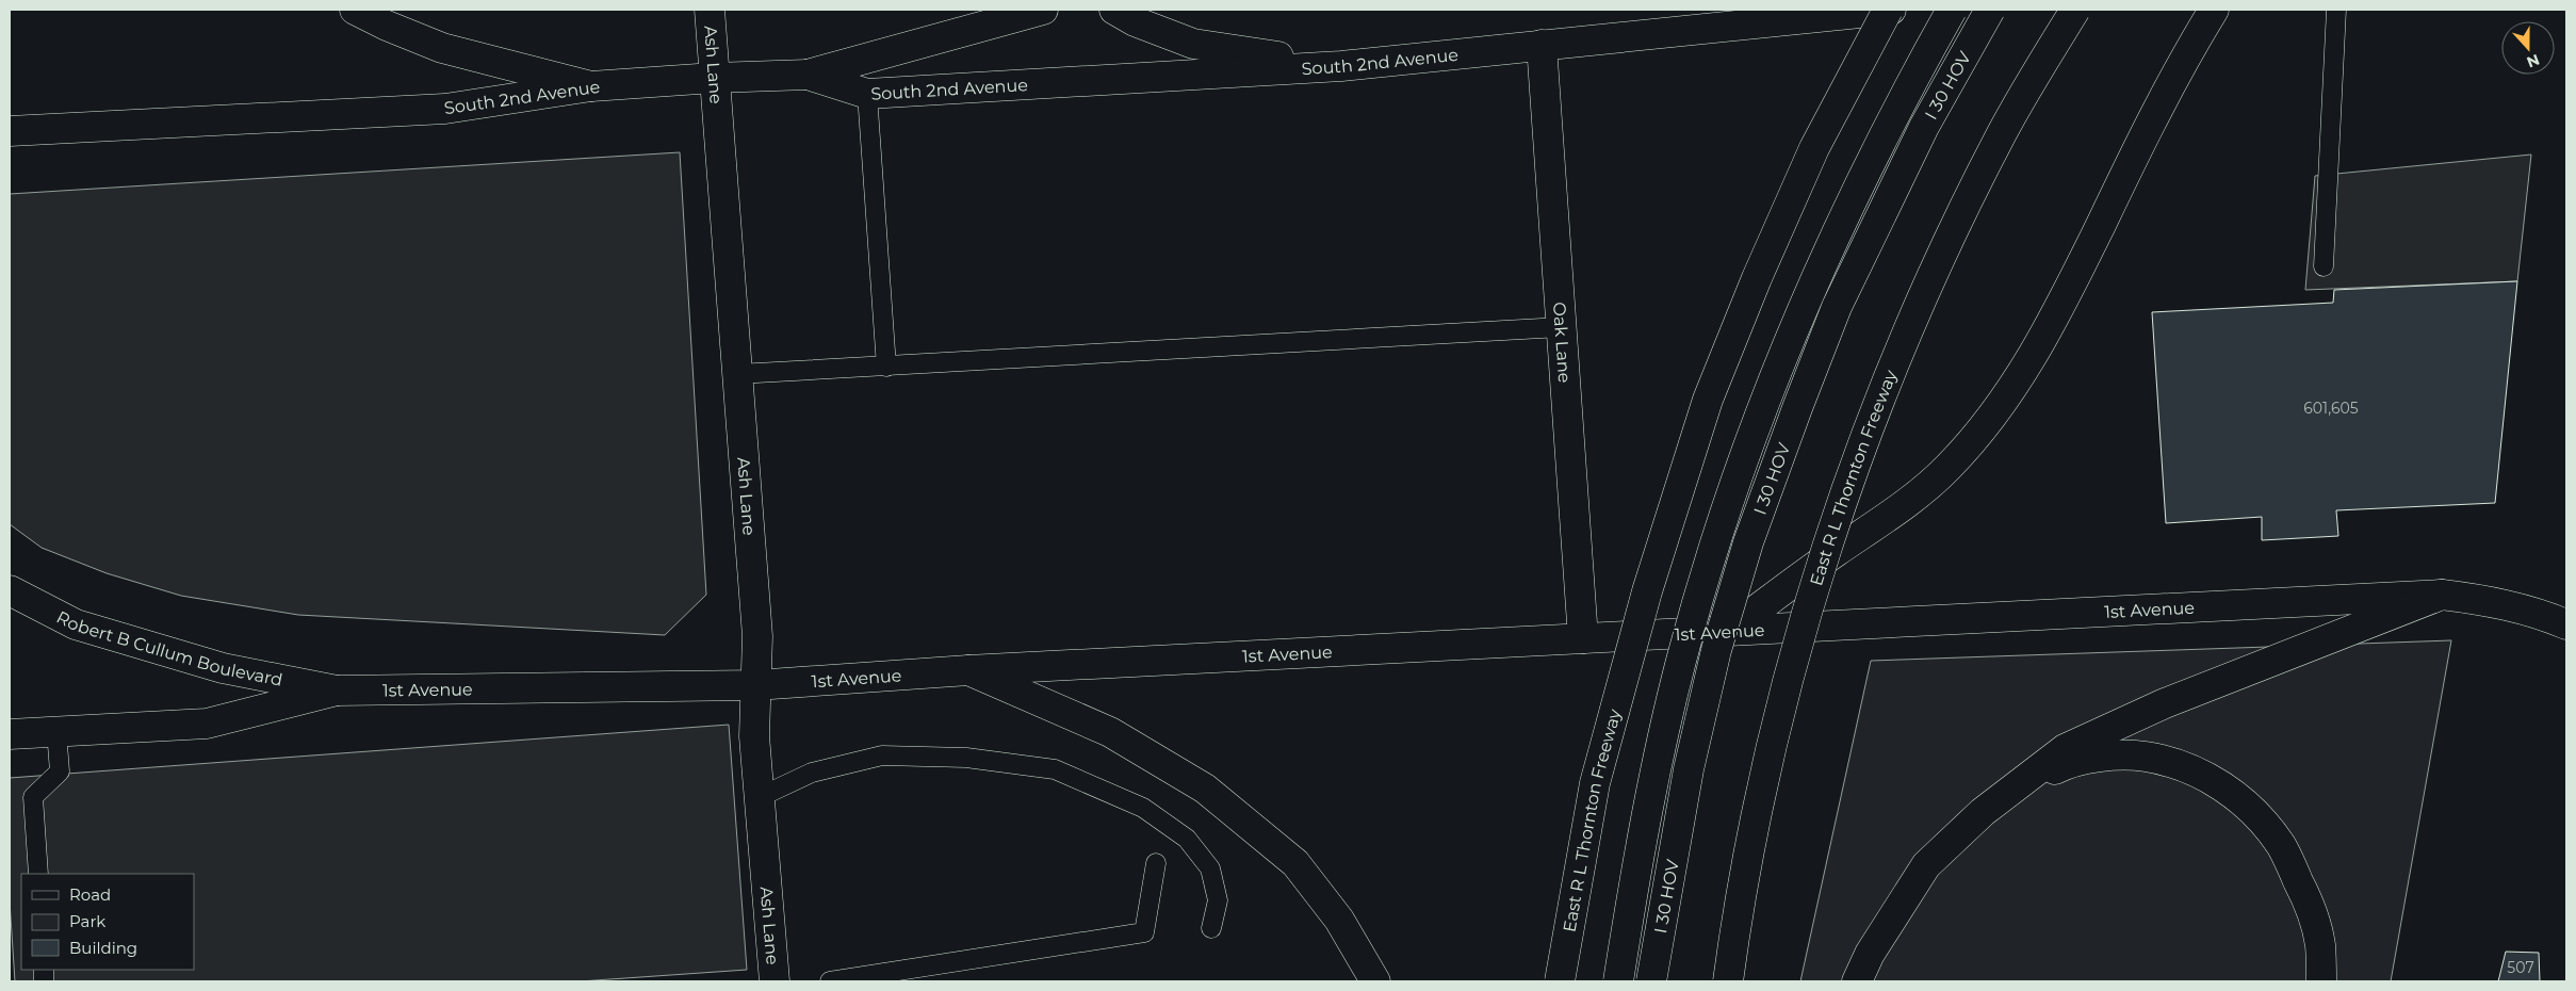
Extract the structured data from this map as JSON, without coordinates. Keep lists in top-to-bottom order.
{
  "streets": {
    "main road": [
      "South 2nd Avenue",
      "Ash Lane",
      "I 30 HOV",
      "Oak Lane",
      "East R L Thornton Freeway",
      "1st Avenue",
      "Robert B Cullum Boulevard"
    ]
  },
  "crossings": [
    ["South 2nd Avenue", "Ash Lane"],
    ["South 2nd Avenue", "Oak Lane"],
    ["South 2nd Avenue", "East R L Thornton Freeway"],
    ["Ash Lane", "1st Avenue"],
    ["Oak Lane", "1st Avenue"],
    ["1st Avenue", "Robert B Cullum Boulevard"]
  ],
  "house_numbers": ["601,605", "507"],
  "legend": ["Road", "Park", "Building"],
  "north": "bottom"
}
